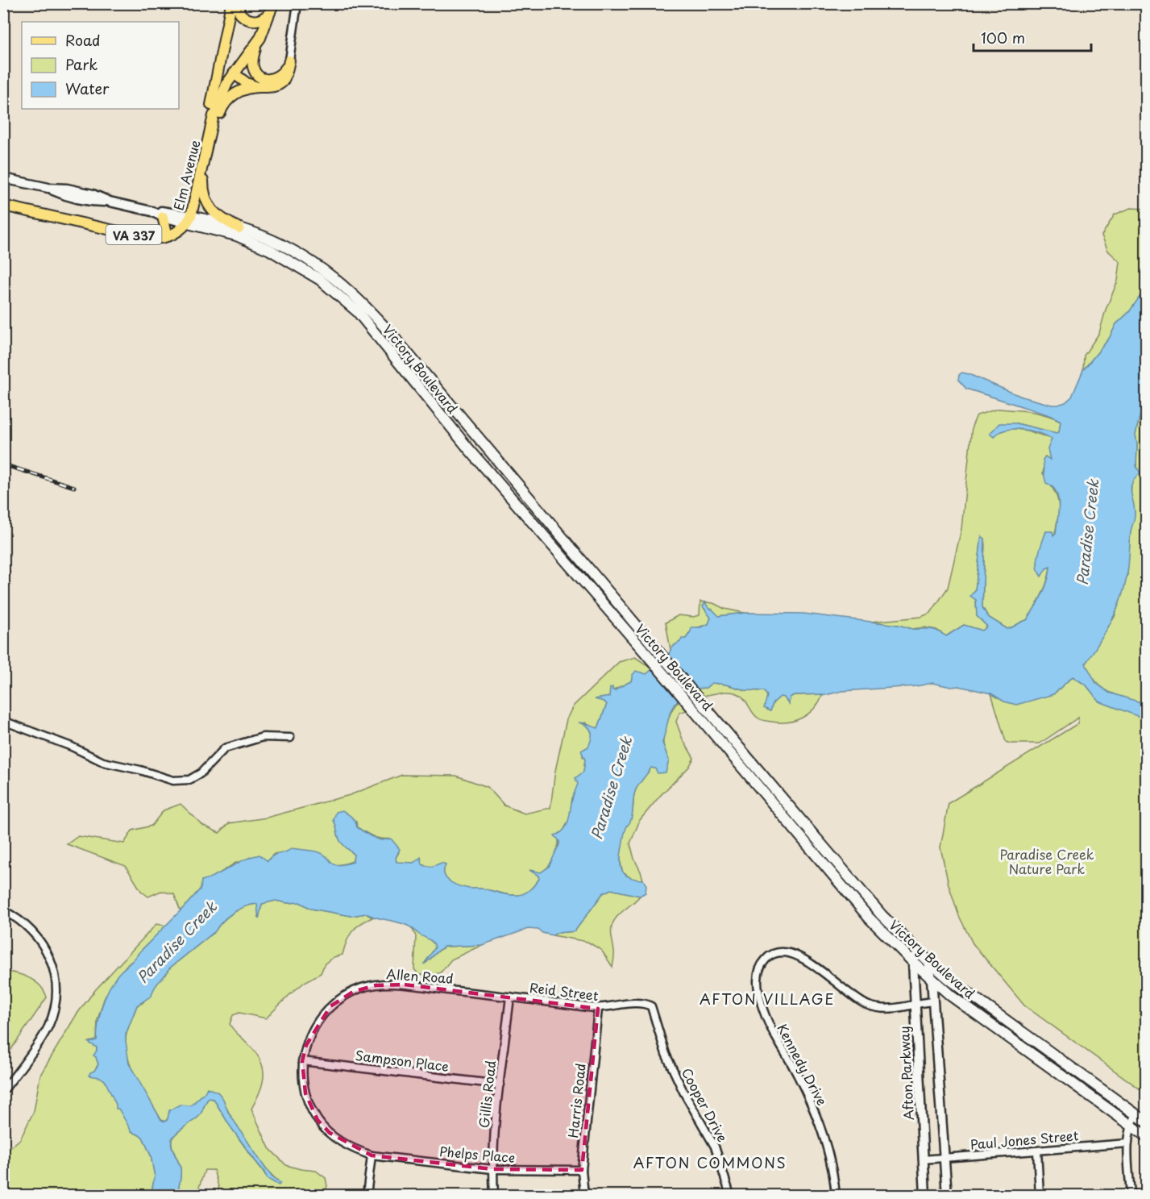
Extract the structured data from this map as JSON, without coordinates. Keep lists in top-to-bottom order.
{
  "streets": {
    "main road": ["Elm Avenue", "VA 337", "Victory Boulevard"],
    "street": [
      "Allen Road",
      "Reid Street",
      "Sampson Place",
      "Kennedy Drive",
      "Afton Parkway",
      "Gillis Road",
      "Harris Road",
      "Cooper Drive",
      "Paul Jones Street",
      "Phelps Place"
    ]
  },
  "crossings": [
    ["Elm Avenue", "VA 337"],
    ["Elm Avenue", "Victory Boulevard"],
    ["Victory Boulevard", "Afton Parkway"],
    ["Allen Road", "Reid Street"],
    ["Allen Road", "Sampson Place"],
    ["Allen Road", "Gillis Road"],
    ["Allen Road", "Phelps Place"],
    ["Reid Street", "Gillis Road"],
    ["Reid Street", "Harris Road"],
    ["Reid Street", "Cooper Drive"],
    ["Sampson Place", "Gillis Road"],
    ["Kennedy Drive", "Afton Parkway"],
    ["Afton Parkway", "Paul Jones Street"],
    ["Gillis Road", "Phelps Place"],
    ["Harris Road", "Phelps Place"]
  ],
  "districts": ["AFTON VILLAGE", "AFTON COMMONS"],
  "water": ["Paradise Creek"],
  "parks": ["Paradise Creek Nature Park"],
  "legend": ["Road", "Park", "Water"],
  "scale_bar": "100 m"
}
